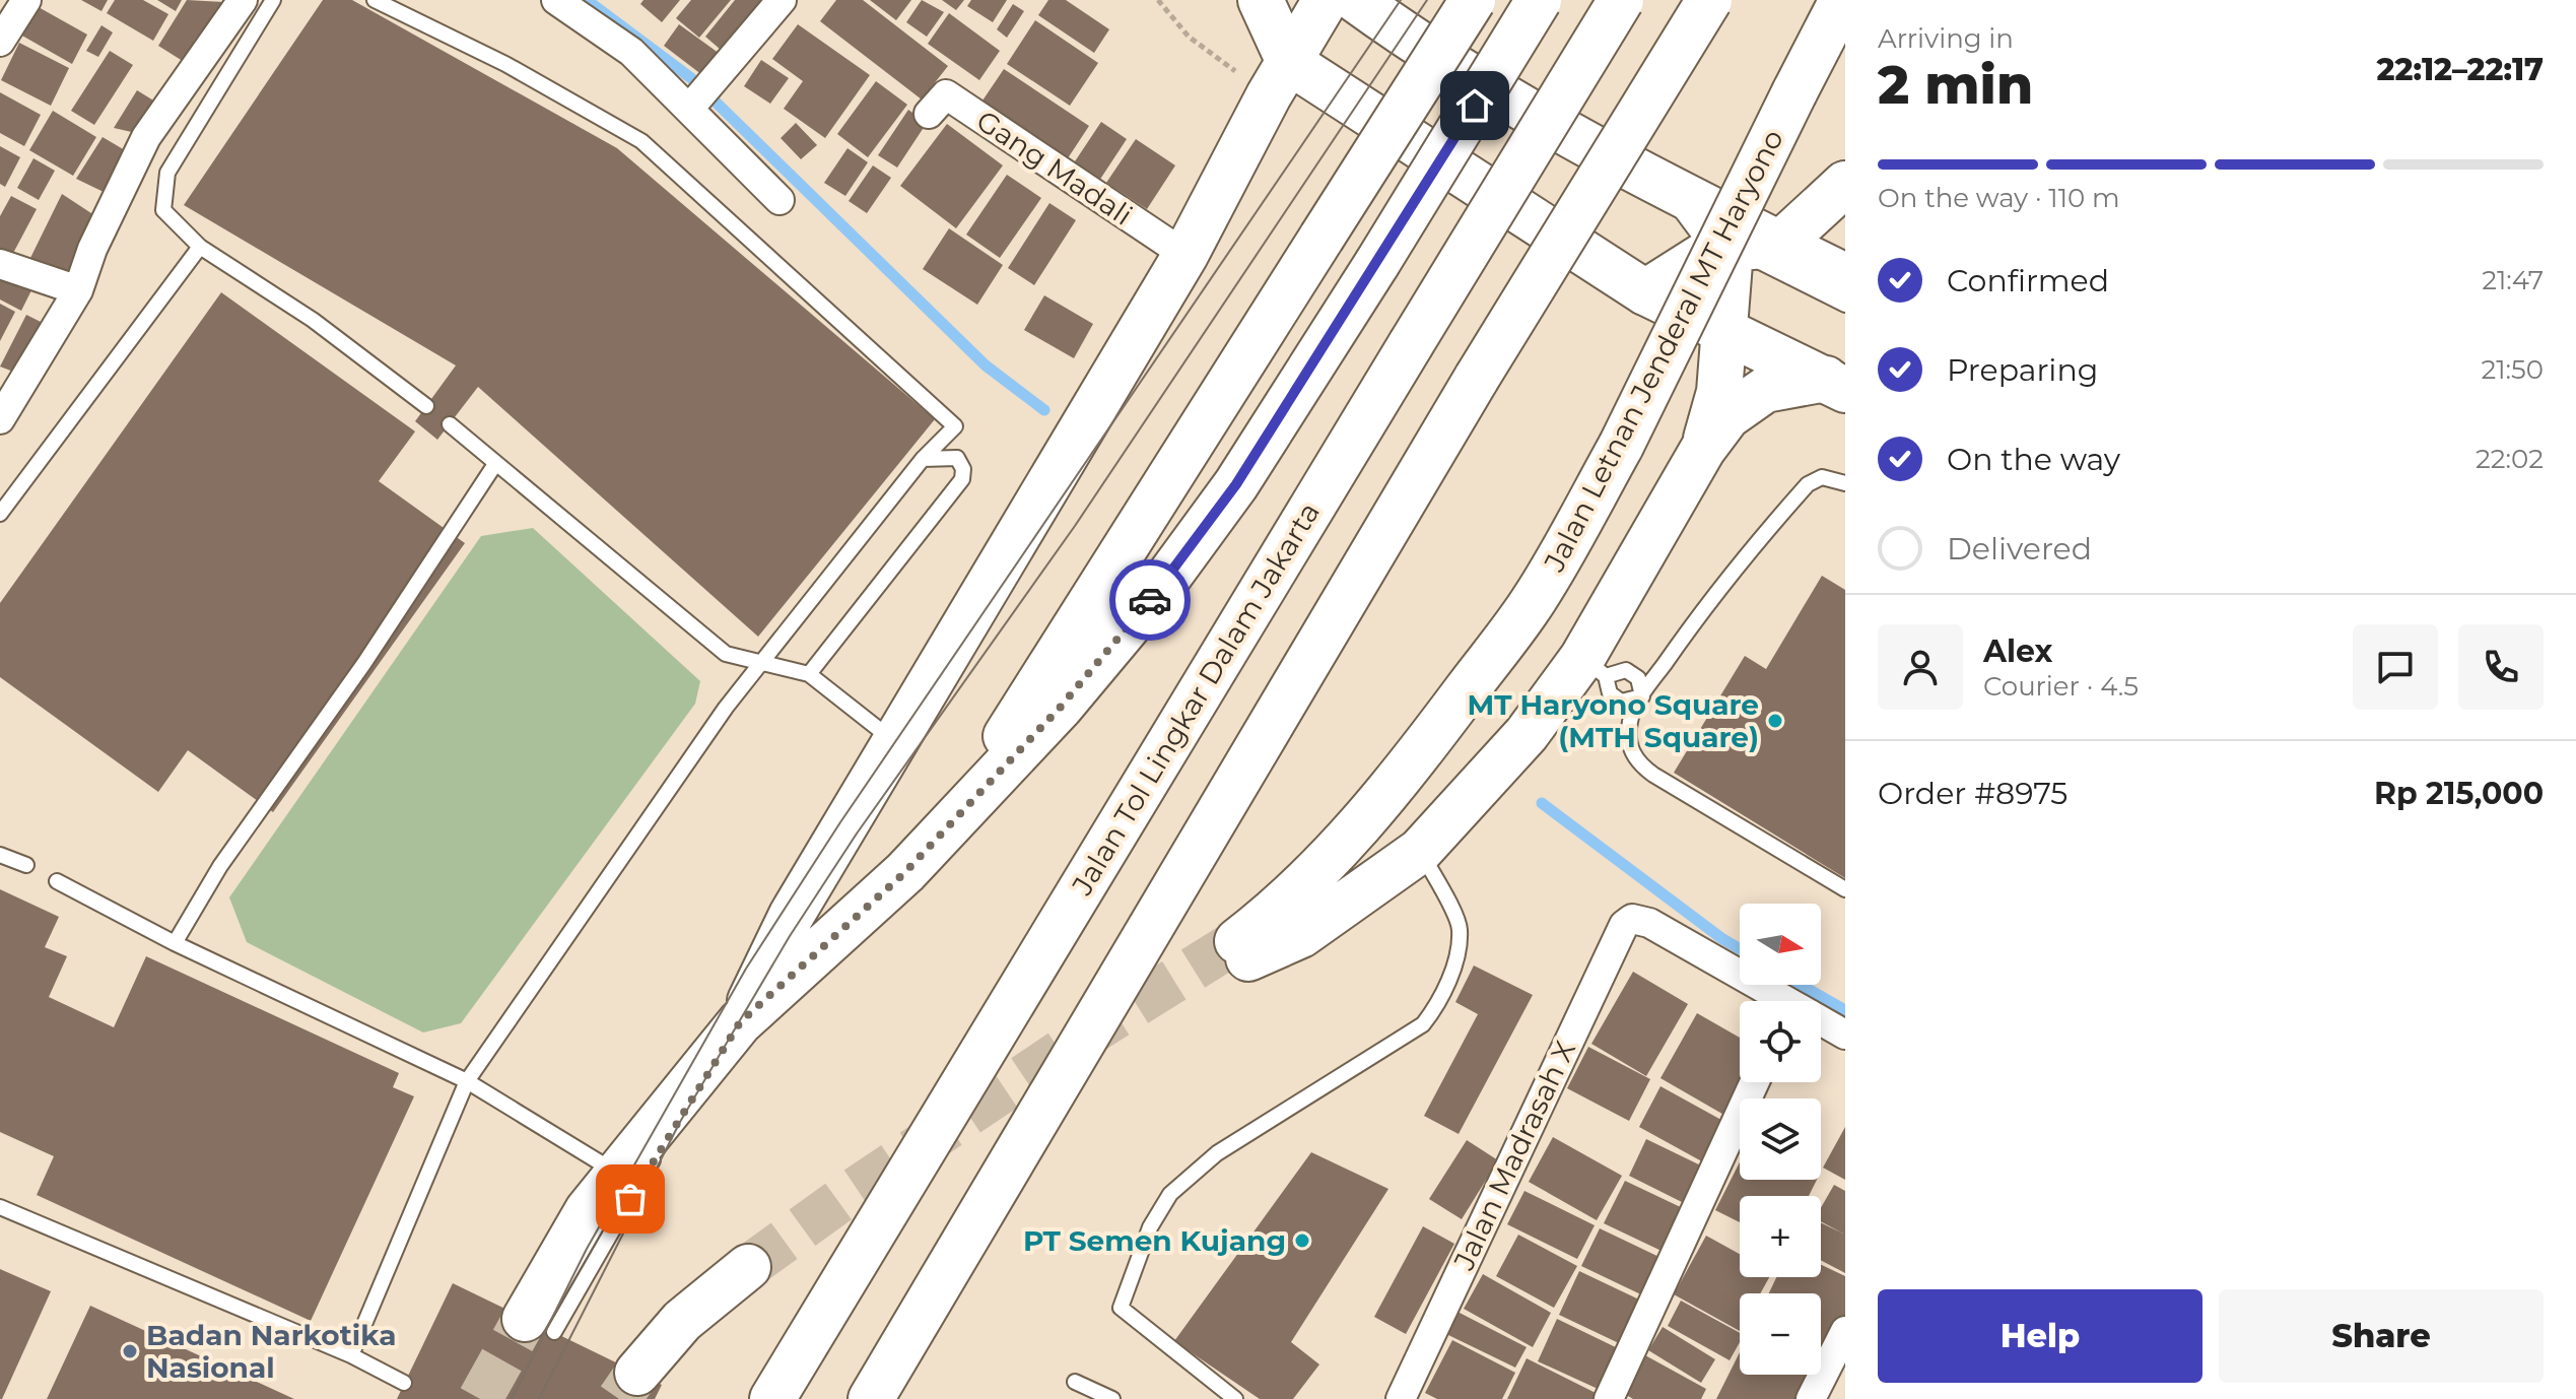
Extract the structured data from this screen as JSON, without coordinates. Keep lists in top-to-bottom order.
{
  "streets": {
    "main road": ["Jalan Letnan Jenderal MT Haryono", "Jalan Tol Lingkar Dalam Jakarta"],
    "street": ["Gang Madali", "Jalan Madrasah X"]
  },
  "places": ["MT Haryono Square (MTH Square)", "PT Semen Kujang", "Badan Narkotika Nasional"],
  "north": "right",
  "page": {
    "heading": ["2 min", "Arriving in", "22:12–22:17"],
    "panel": [
      "Alex",
      "Courier · 4.5",
      "Order #8975",
      "Rp 215,000"
    ],
    "bar": "On the way · 110 m",
    "list": [
      ["Confirmed", "21:47"],
      ["Preparing", "21:50"],
      ["On the way", "22:02"],
      "Delivered"
    ],
    "map_buttons": ["+", "−"],
    "buttons": ["Help", "Share"]
  }
}
